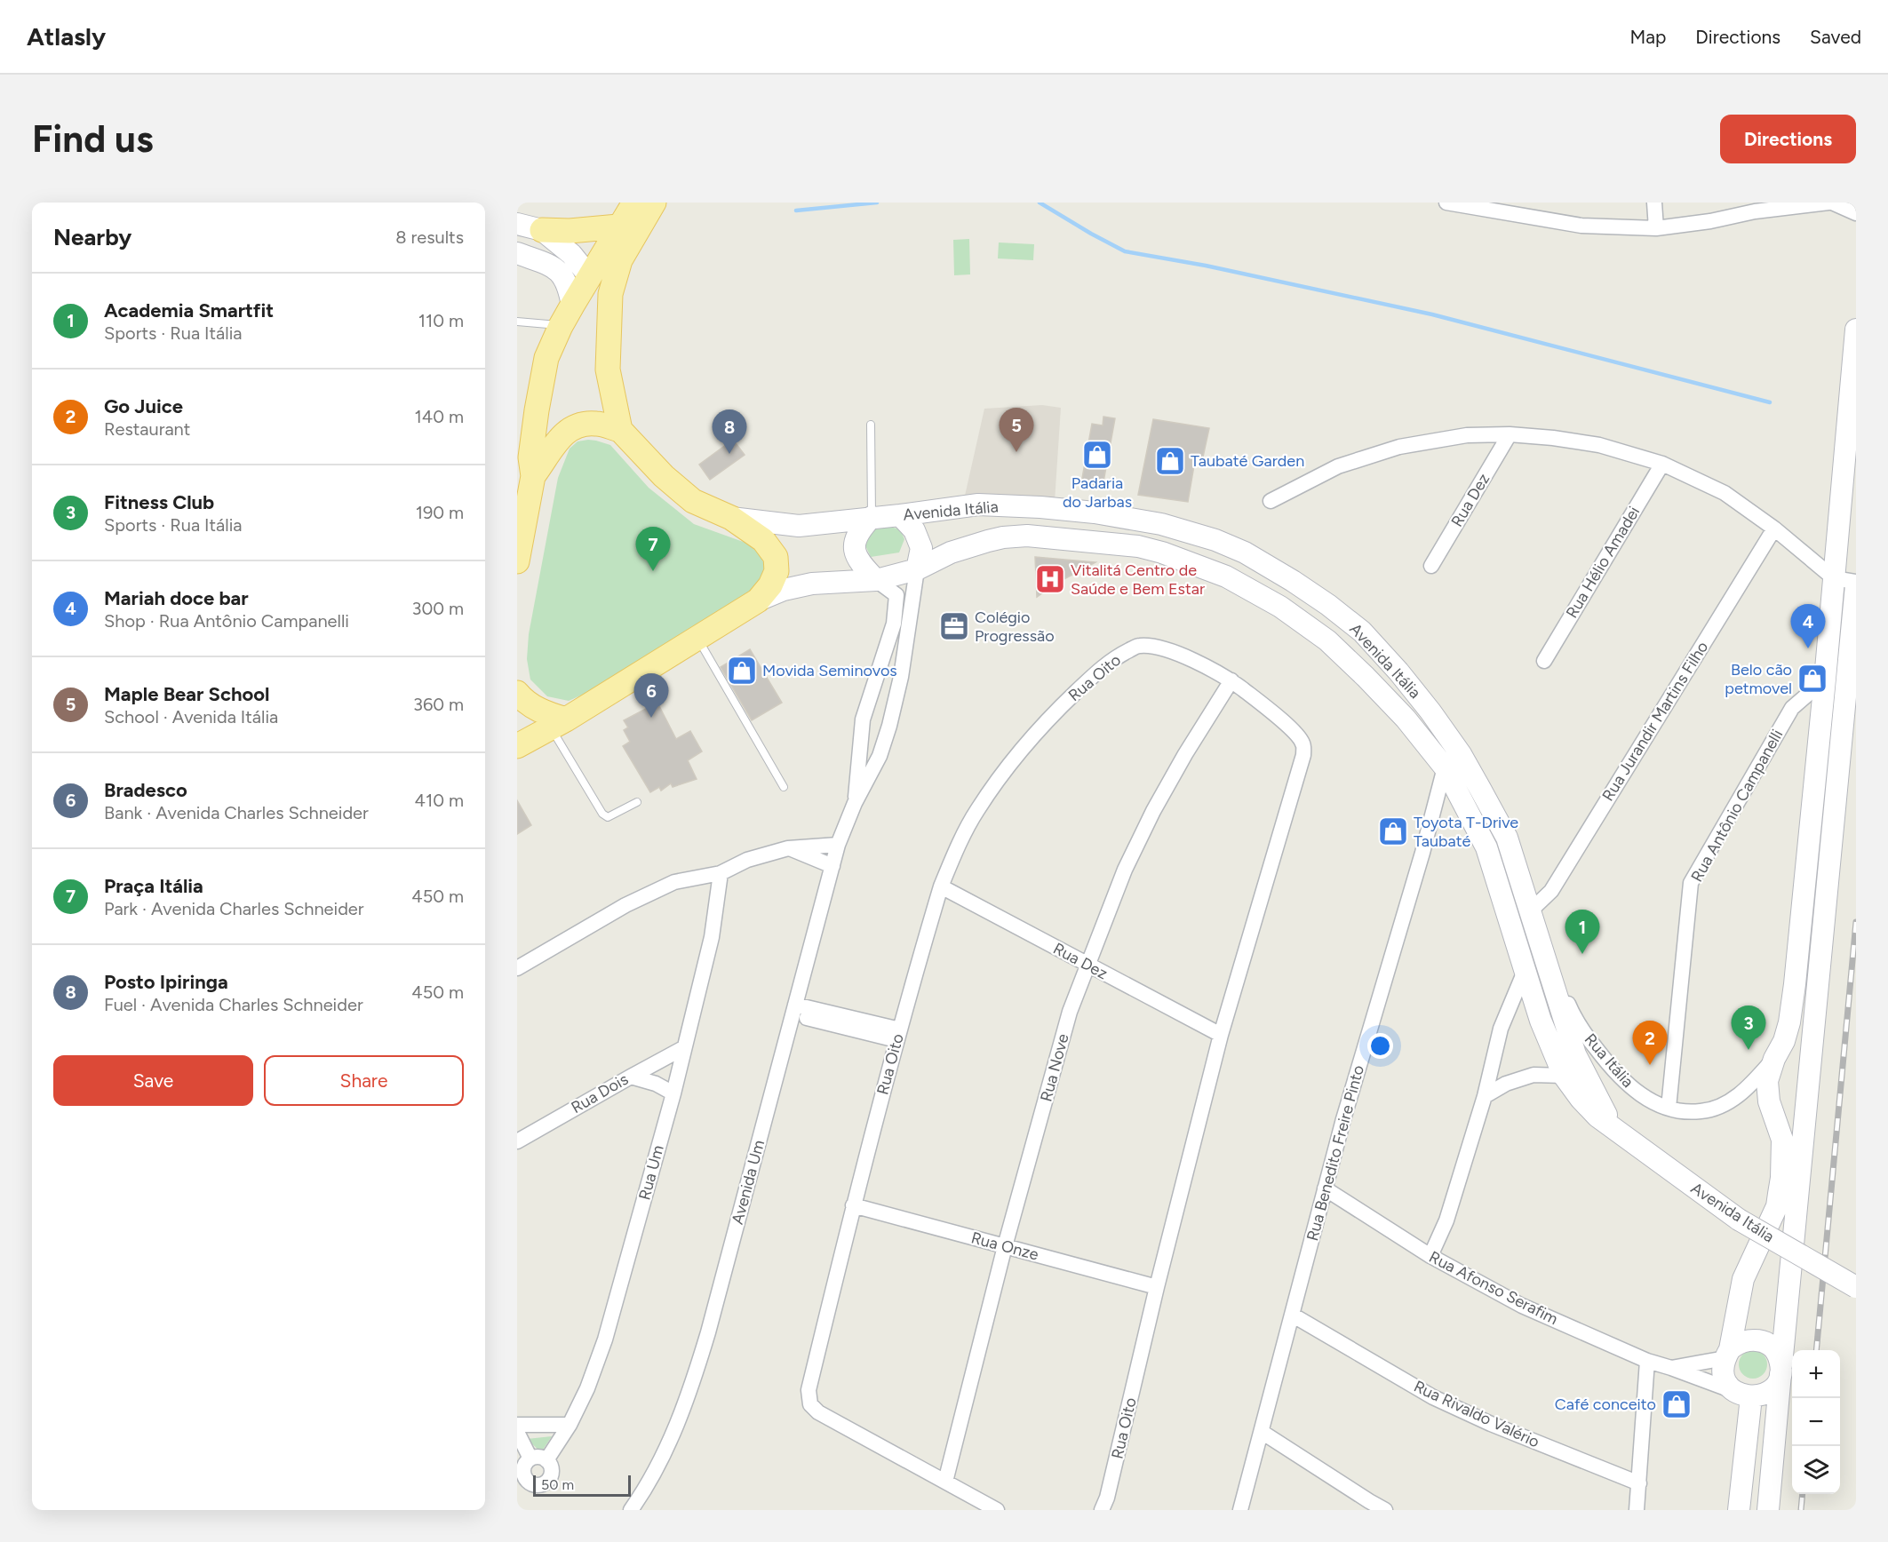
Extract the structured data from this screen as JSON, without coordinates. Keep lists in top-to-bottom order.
{
  "streets": {
    "main road": ["Avenida Itália"],
    "street": [
      "Rua Dez",
      "Rua Hélio Amadei",
      "Rua Oito",
      "Rua Jurandir Martins Filho",
      "Rua Antônio Campanelli",
      "Rua Itália",
      "Rua Nove",
      "Rua Dois",
      "Rua Benedito Freire Pinto",
      "Rua Um",
      "Avenida Um",
      "Rua Onze",
      "Rua Afonso Serafim",
      "Rua Rivaldo Valério"
    ]
  },
  "crossings": [
    ["Rua Dez", "Rua Oito"],
    ["Rua Dez", "Rua Nove"],
    ["Avenida Itália", "Rua Jurandir Martins Filho"],
    ["Avenida Itália", "Rua Itália"],
    ["Avenida Itália", "Rua Benedito Freire Pinto"],
    ["Rua Oito", "Rua Nove"],
    ["Rua Oito", "Rua Onze"],
    ["Rua Jurandir Martins Filho", "Rua Itália"],
    ["Rua Antônio Campanelli", "Rua Itália"],
    ["Rua Nove", "Rua Onze"],
    ["Rua Dois", "Rua Um"],
    ["Rua Benedito Freire Pinto", "Rua Afonso Serafim"],
    ["Rua Benedito Freire Pinto", "Rua Rivaldo Valério"]
  ],
  "places": {
    "shop": [
      "Padaria do Jarbas",
      "Taubaté Garden",
      "Movida Seminovos",
      "Belo cão petmovel",
      "Toyota T-Drive Taubaté",
      "Café conceito"
    ],
    "hospital": ["Vitalitá Centro de Saúde e Bem Estar"],
    "office": ["Colégio Progressão"]
  },
  "scale_bar": "50 m",
  "page": {
    "header": "Atlasly",
    "nav": ["Map", "Directions", "Saved"],
    "buttons": [
      "Directions",
      ["Save", "Share"]
    ],
    "title": "Find us",
    "heading": ["Nearby", "8 results"],
    "list": [
      {
        "mark": "1",
        "name": "Academia Smartfit",
        "note": "Sports · Rua Itália",
        "value": "110 m"
      },
      {
        "mark": "2",
        "name": "Go Juice",
        "note": "Restaurant",
        "value": "140 m"
      },
      {
        "mark": "3",
        "name": "Fitness Club",
        "note": "Sports · Rua Itália",
        "value": "190 m"
      },
      {
        "mark": "4",
        "name": "Mariah doce bar",
        "note": "Shop · Rua Antônio Campanelli",
        "value": "300 m"
      },
      {
        "mark": "5",
        "name": "Maple Bear School",
        "note": "School · Avenida Itália",
        "value": "360 m"
      },
      {
        "mark": "6",
        "name": "Bradesco",
        "note": "Bank · Avenida Charles Schneider",
        "value": "410 m"
      },
      {
        "mark": "7",
        "name": "Praça Itália",
        "note": "Park · Avenida Charles Schneider",
        "value": "450 m"
      },
      {
        "mark": "8",
        "name": "Posto Ipiringa",
        "note": "Fuel · Avenida Charles Schneider",
        "value": "450 m"
      }
    ],
    "pins": [
      "5",
      "8",
      "7",
      "4",
      "6",
      "1",
      "3",
      "2"
    ],
    "map_buttons": ["+", "−"],
    "scale": "50 m"
  }
}
